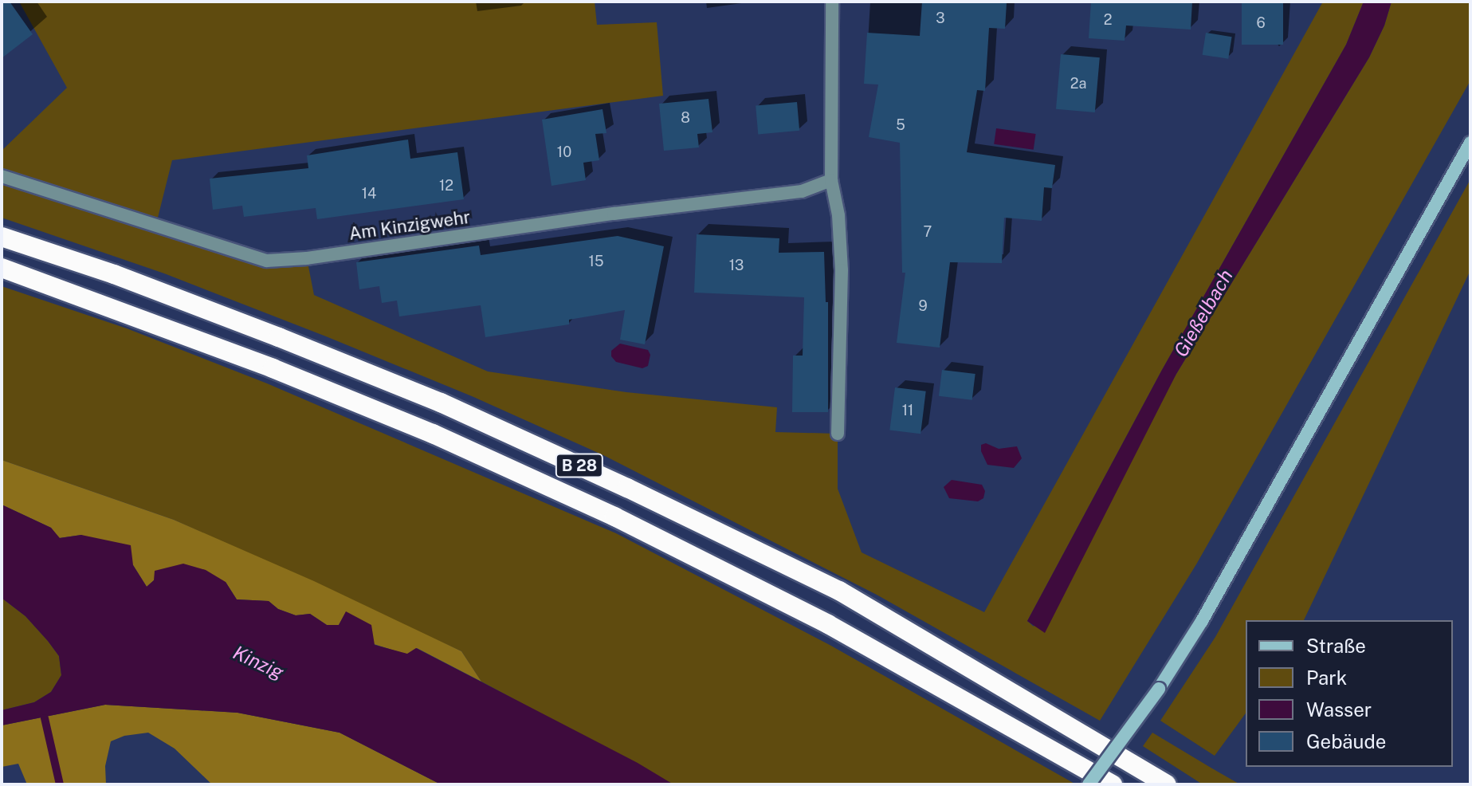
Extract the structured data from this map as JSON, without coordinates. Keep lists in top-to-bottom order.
{
  "streets": {
    "highway": ["B 28"],
    "street": ["Am Kinzigwehr"]
  },
  "water": ["Gießelbach", "Kinzig"],
  "house_numbers": [
    "3",
    "2",
    "6",
    "2a",
    "8",
    "5",
    "10",
    "12",
    "14",
    "7",
    "15",
    "13",
    "9",
    "11"
  ],
  "legend": [
    "Straße",
    "Park",
    "Wasser",
    "Gebäude"
  ]
}
